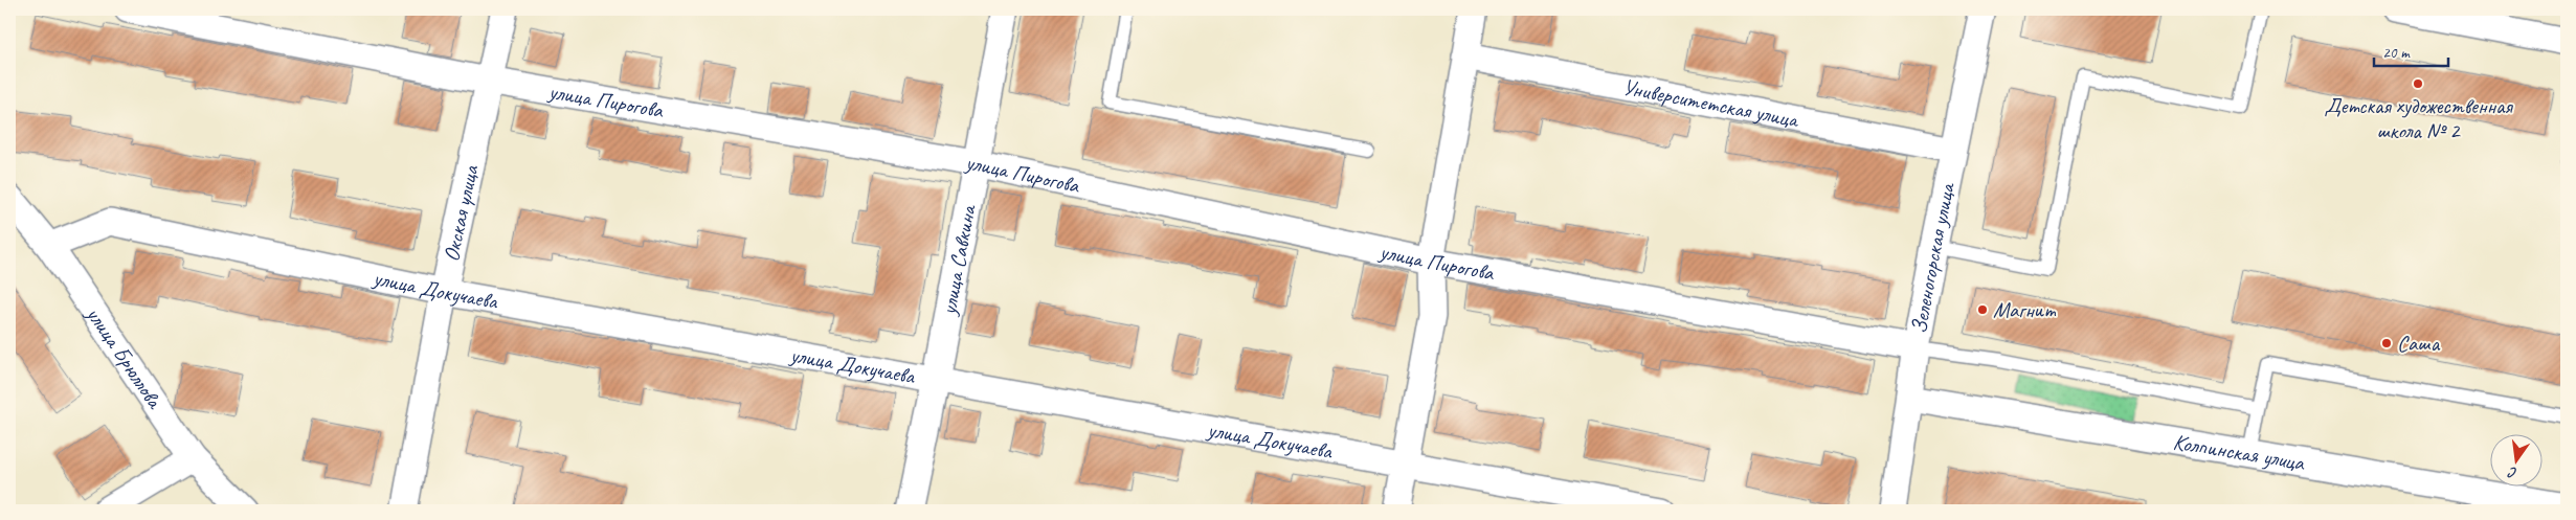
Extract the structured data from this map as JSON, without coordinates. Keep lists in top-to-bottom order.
{
  "streets": {
    "street": [
      "улица Пирогова",
      "Университетская улица",
      "Окская улица",
      "Зеленогорская улица",
      "улица Савкина",
      "улица Докучаева",
      "улица Брюллова",
      "Колпинская улица"
    ]
  },
  "crossings": [
    ["улица Пирогова", "Окская улица"],
    ["улица Пирогова", "Зеленогорская улица"],
    ["улица Пирогова", "улица Савкина"],
    ["Университетская улица", "Зеленогорская улица"],
    ["Окская улица", "улица Докучаева"],
    ["Зеленогорская улица", "Колпинская улица"],
    ["улица Савкина", "улица Докучаева"],
    ["улица Докучаева", "улица Брюллова"]
  ],
  "places": ["Детская художественная школа № 2", "Магнит", "Саша"],
  "scale_bar": "20 m",
  "north": "bottom"
}
